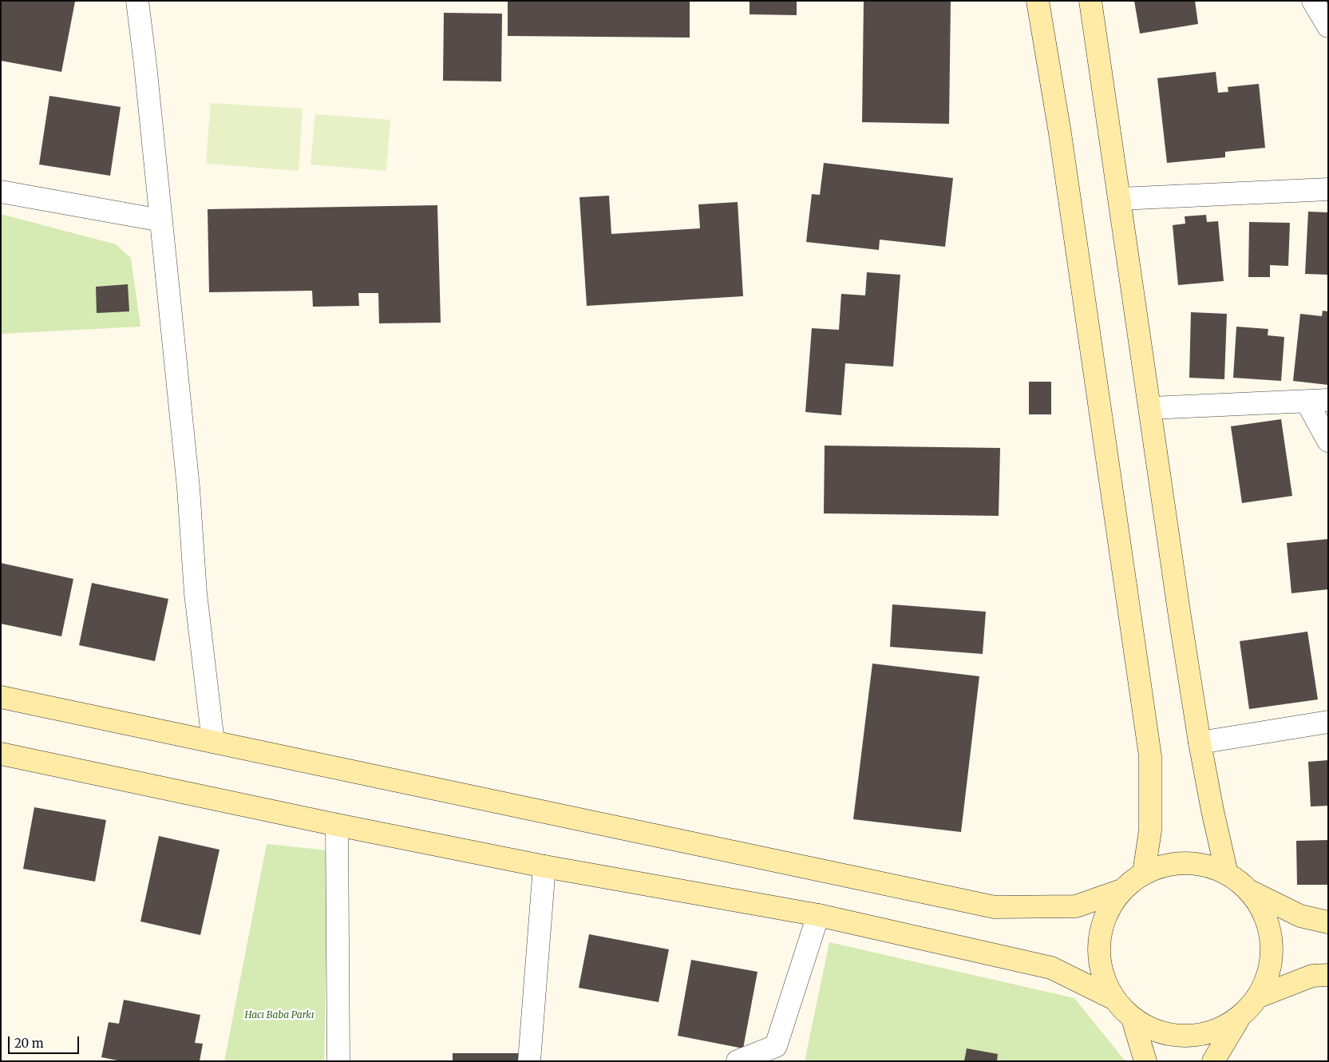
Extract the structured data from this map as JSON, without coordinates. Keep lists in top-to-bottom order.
{
  "parks": ["Hacı Baba Parkı"],
  "scale_bar": "20 m"
}
